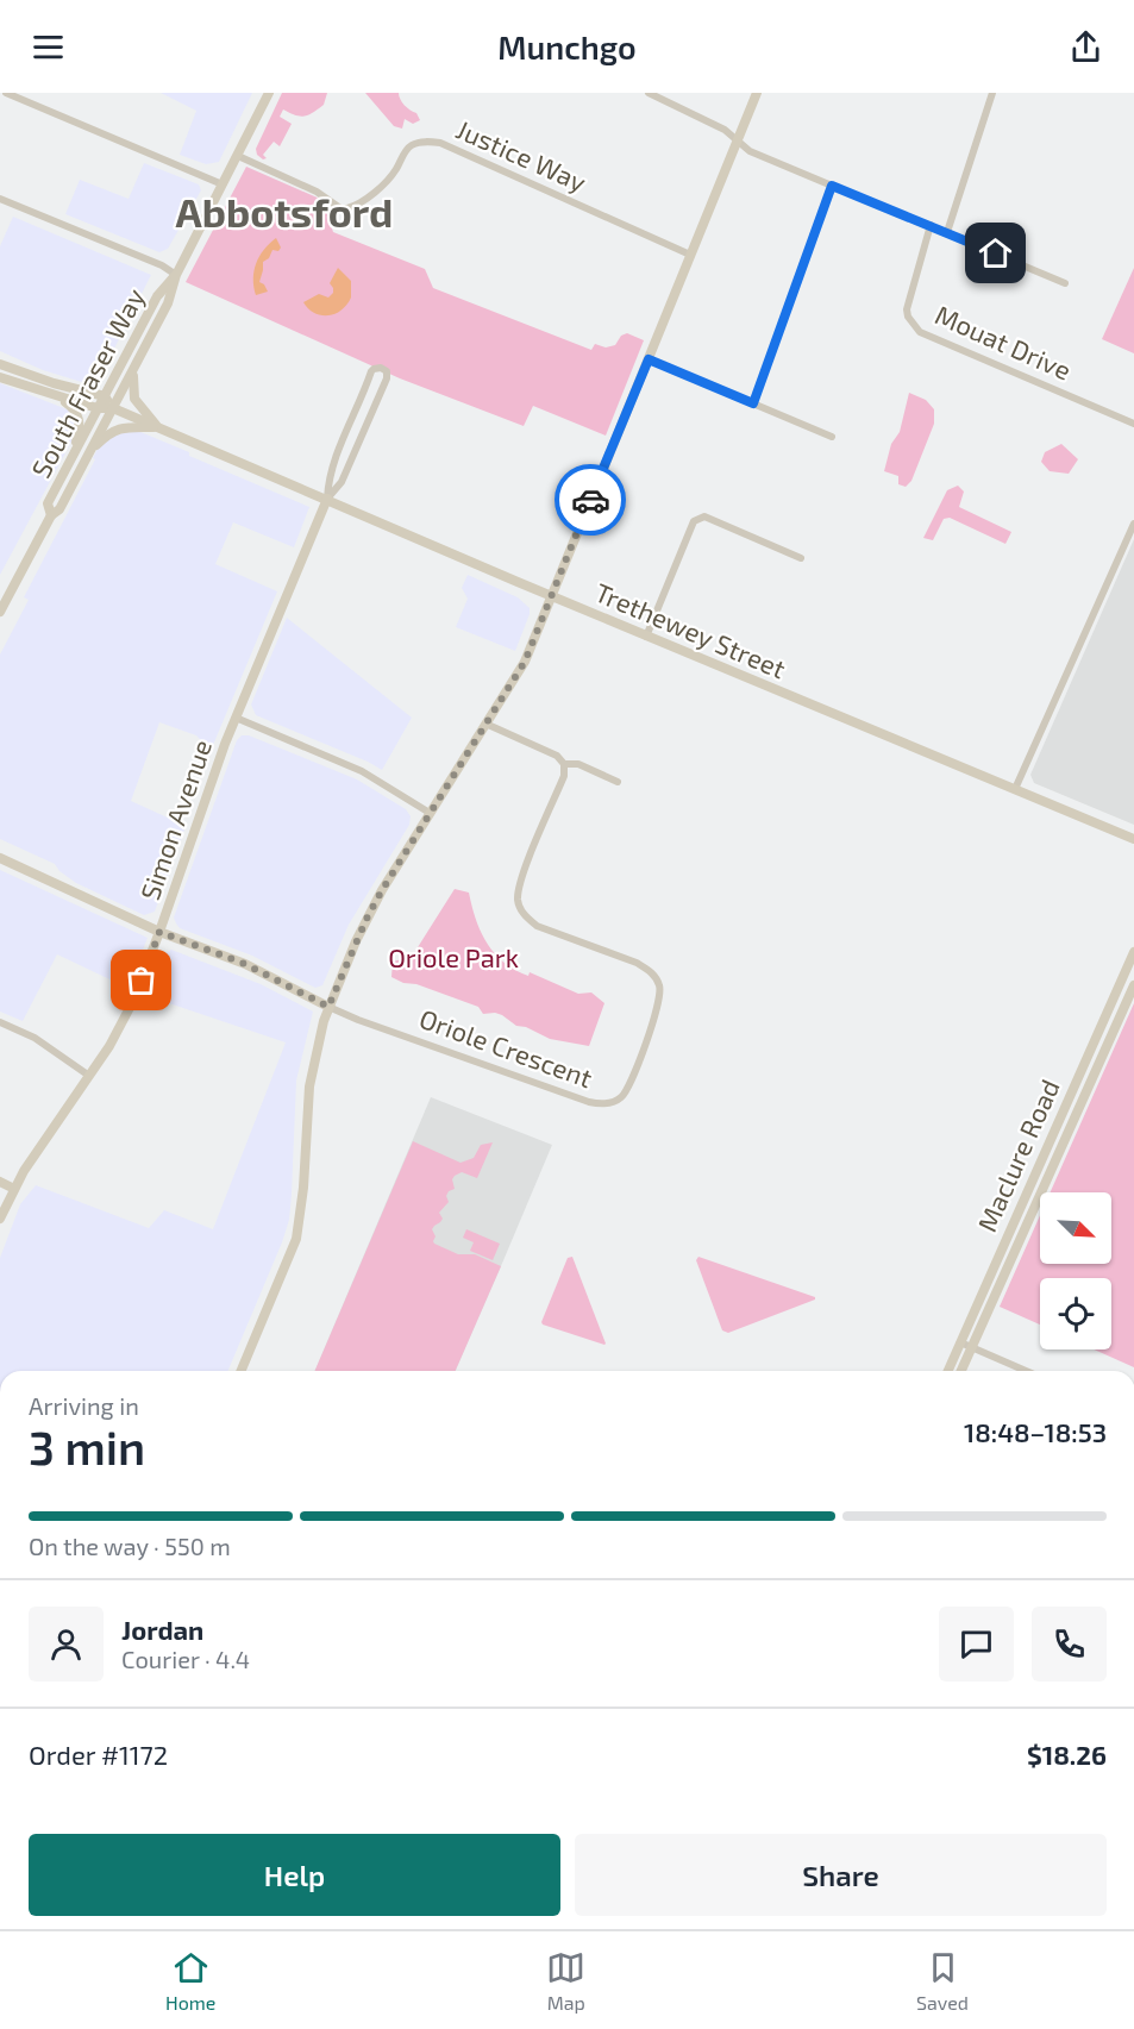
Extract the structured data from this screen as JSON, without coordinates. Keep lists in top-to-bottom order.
{
  "streets": {
    "main road": [
      "South Fraser Way",
      "Trethewey Street",
      "Simon Avenue",
      "Maclure Road"
    ],
    "street": ["Justice Way", "Mouat Drive", "Oriole Crescent"]
  },
  "crossings": [
    ["Justice Way", "South Fraser Way"],
    ["South Fraser Way", "Trethewey Street"],
    ["Trethewey Street", "Simon Avenue"]
  ],
  "districts": ["Abbotsford"],
  "parks": ["Oriole Park"],
  "north": "bottom right",
  "page": {
    "header": "Munchgo",
    "heading": ["3 min", "Arriving in", "18:48–18:53"],
    "panel": [
      "Jordan",
      "Courier · 4.4",
      "Order #1172",
      "$18.26"
    ],
    "bar": "On the way · 550 m",
    "buttons": ["Help", "Share"],
    "tabs": ["Home", "Map", "Saved"]
  }
}
